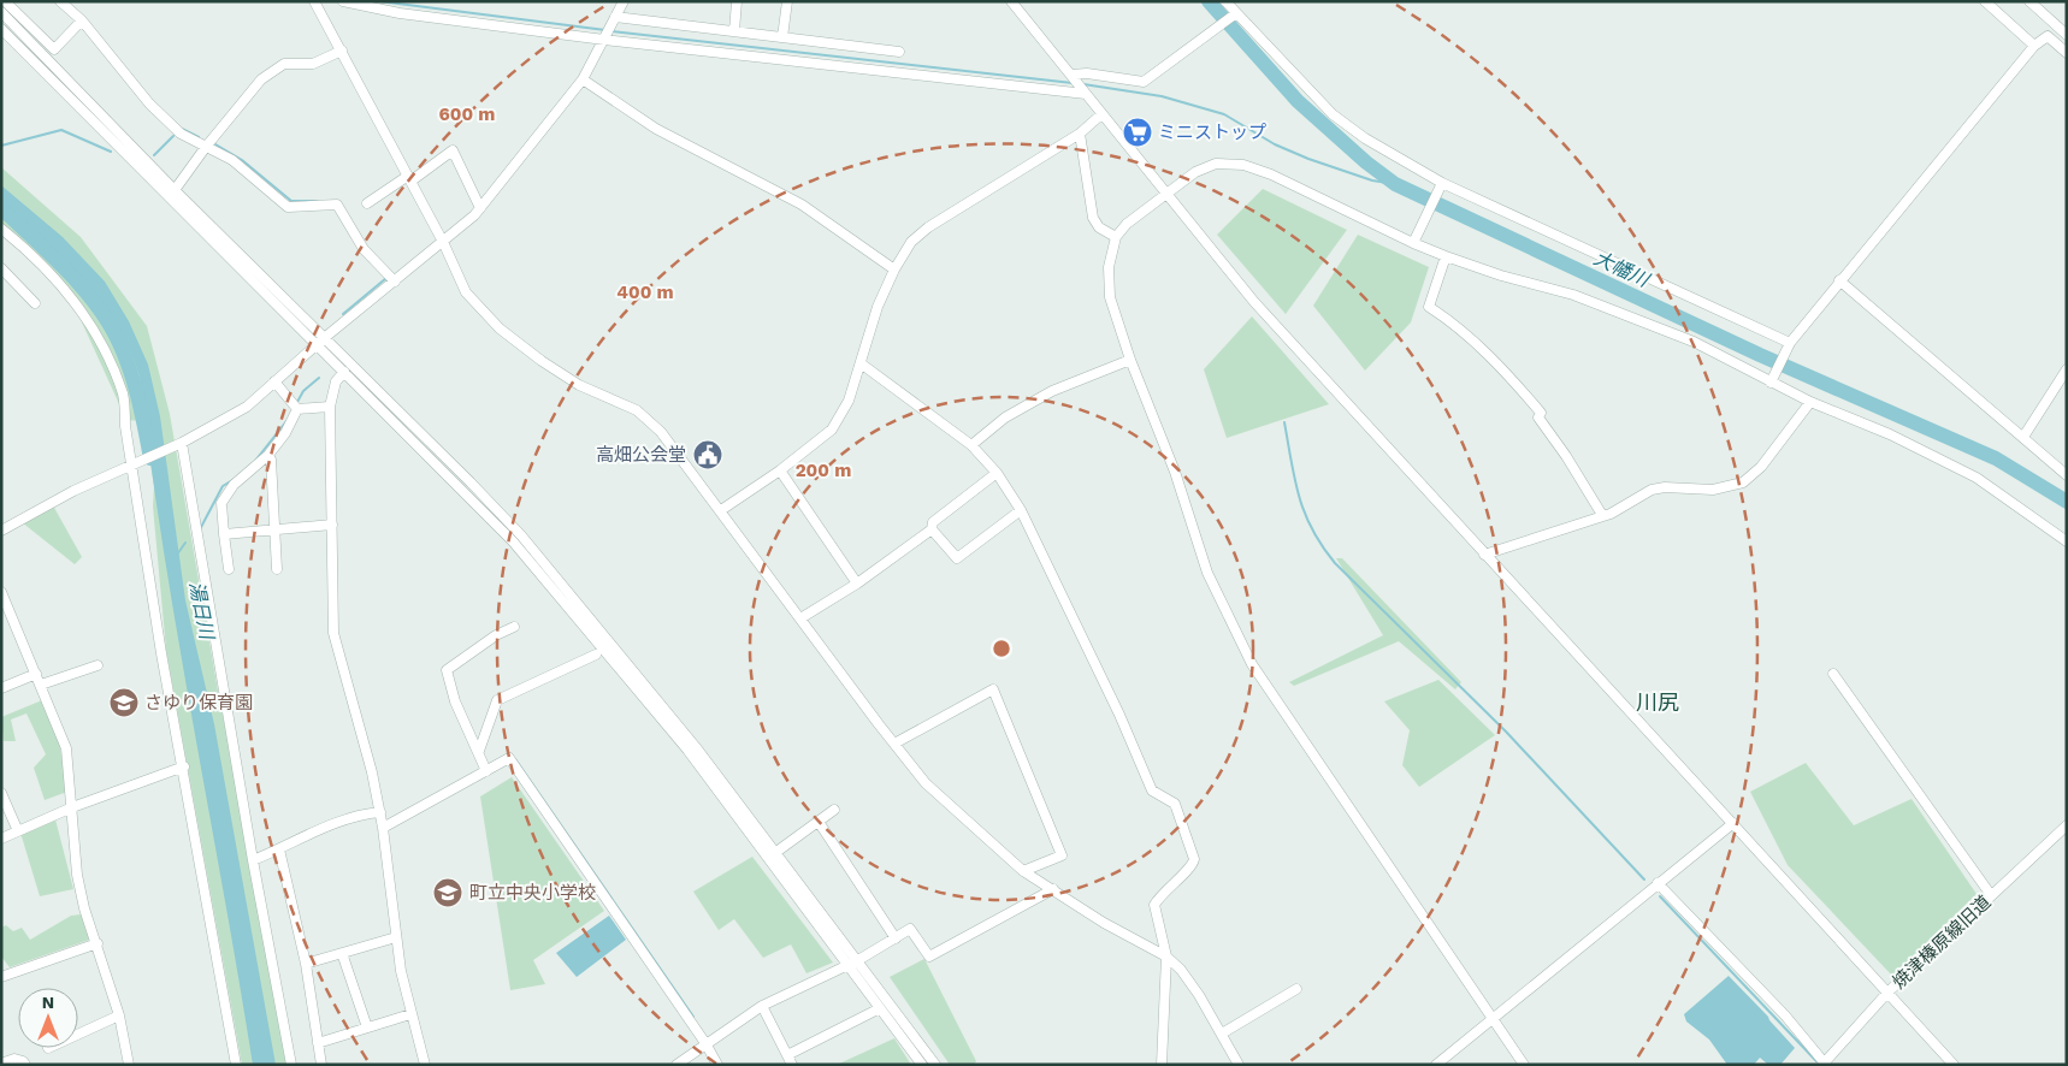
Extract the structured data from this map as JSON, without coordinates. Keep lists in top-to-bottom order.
{
  "streets": {
    "street": ["焼津榛原線旧道"]
  },
  "districts": ["川尻"],
  "water": ["大幡川", "湯日川"],
  "places": {
    "supermarket": ["ミニストップ"],
    "public building": ["高畑公会堂"],
    "school or university": ["さゆり保育園", "町立中央小学校"]
  },
  "north": "top",
  "rings": ["600 m", "400 m", "200 m"]
}
